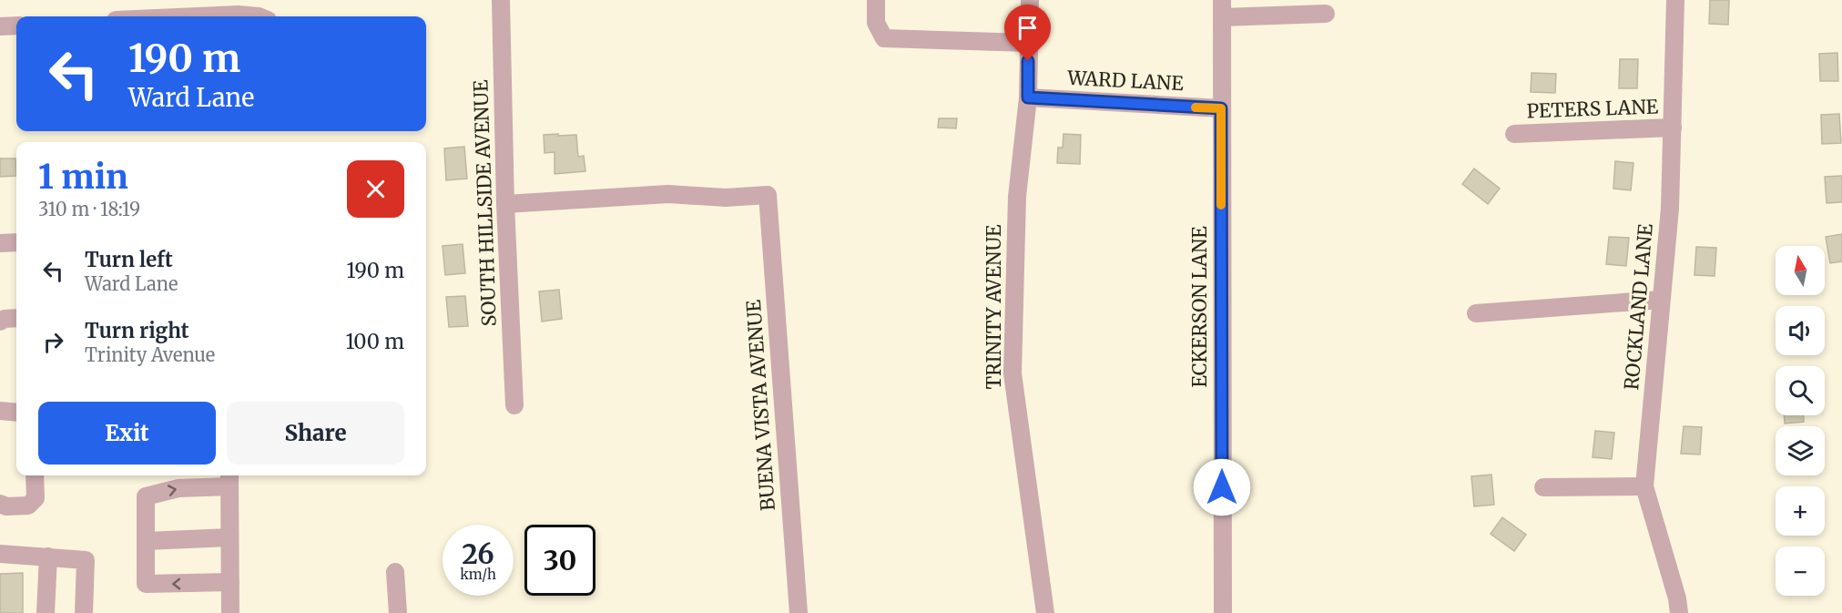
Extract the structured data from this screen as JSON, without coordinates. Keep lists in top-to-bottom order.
{
  "streets": {
    "street": [
      "WARD LANE",
      "PETERS LANE",
      "SOUTH HILLSIDE AVENUE",
      "TRINITY AVENUE",
      "ECKERSON LANE",
      "ROCKLAND LANE",
      "BUENA VISTA AVENUE"
    ]
  },
  "crossings": [
    ["WARD LANE", "TRINITY AVENUE"],
    ["WARD LANE", "ECKERSON LANE"],
    ["PETERS LANE", "ROCKLAND LANE"],
    ["SOUTH HILLSIDE AVENUE", "BUENA VISTA AVENUE"]
  ],
  "north": "top",
  "page": {
    "turn": ["190 m", "Ward Lane"],
    "heading": ["1 min", "310 m · 18:19"],
    "list": [
      {
        "name": "Turn left",
        "note": "Ward Lane",
        "value": "190 m"
      },
      {
        "name": "Turn right",
        "note": "Trinity Avenue",
        "value": "100 m"
      }
    ],
    "map_buttons": ["+", "−"],
    "buttons": ["Exit", "Share"],
    "speed": "26 km/h",
    "limit": "30"
  }
}
